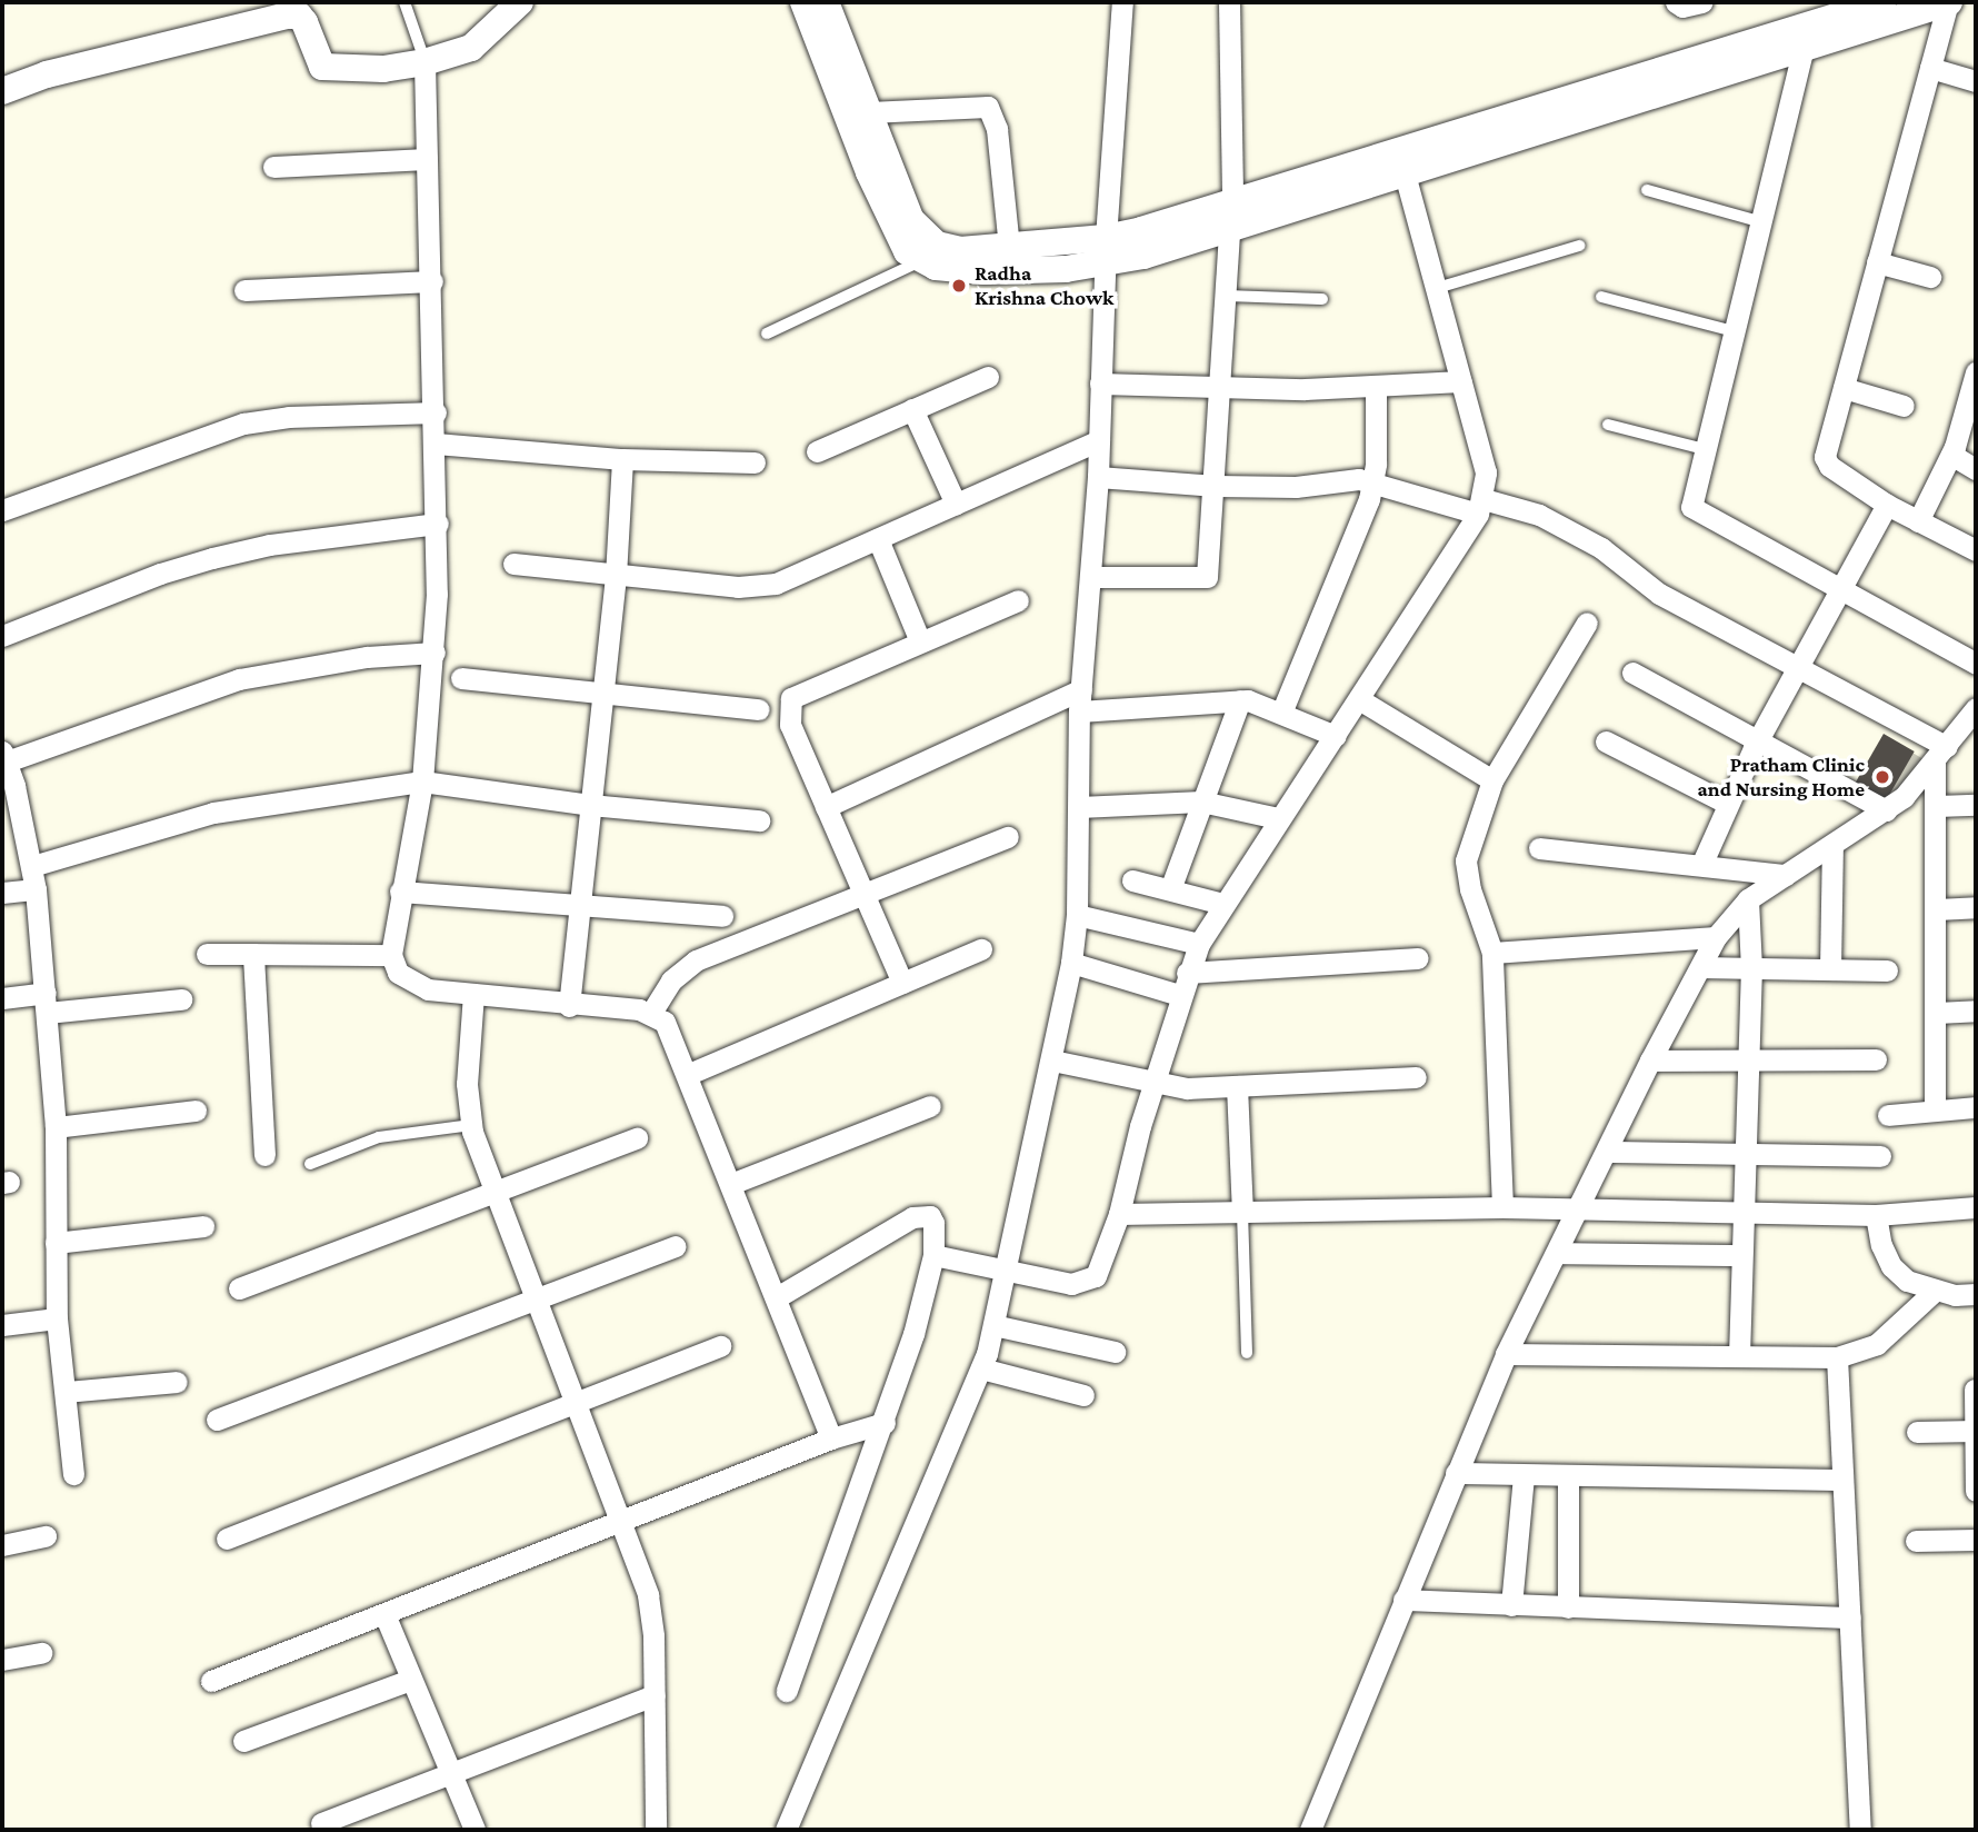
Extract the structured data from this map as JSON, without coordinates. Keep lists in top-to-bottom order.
{
  "places": ["Radha Krishna Chowk", "Pratham Clinic and Nursing Home"]
}
